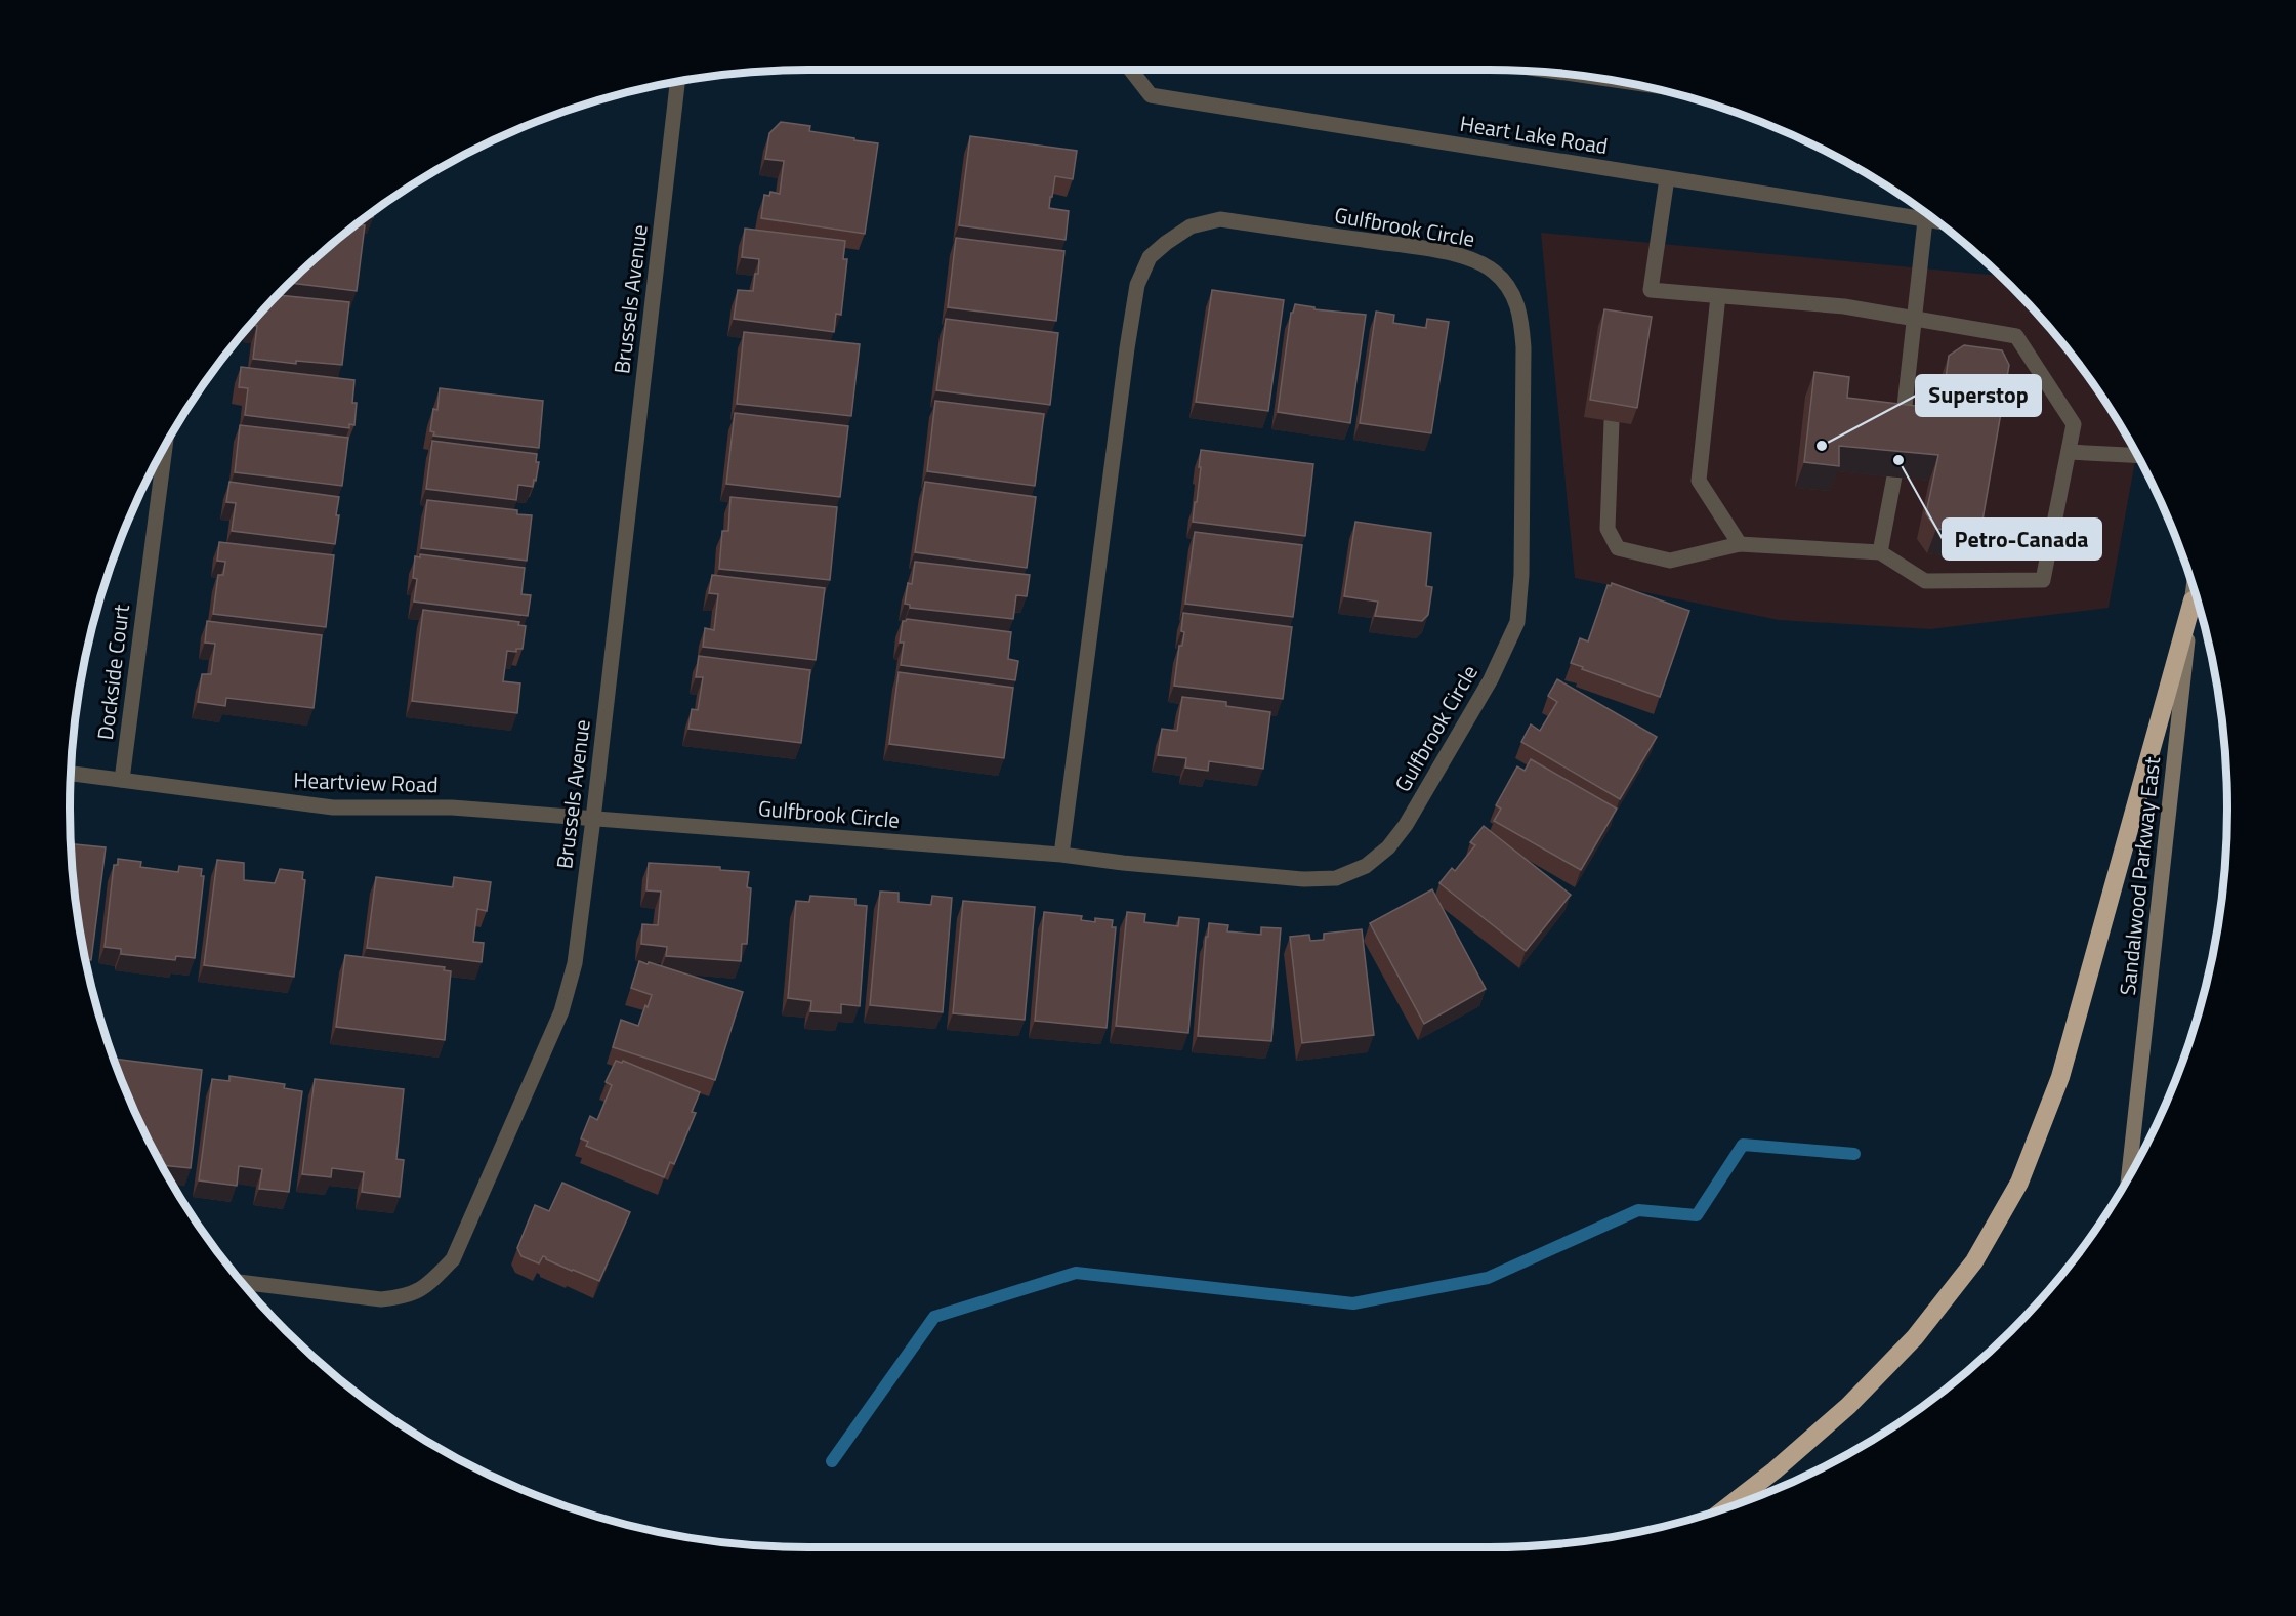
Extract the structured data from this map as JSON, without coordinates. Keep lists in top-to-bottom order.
{
  "streets": {
    "main road": ["Sandalwood Parkway East"],
    "street": [
      "Heart Lake Road",
      "Gulfbrook Circle",
      "Brussels Avenue",
      "Dockside Court",
      "Heartview Road"
    ]
  },
  "crossings": [
    ["Gulfbrook Circle", "Brussels Avenue"],
    ["Gulfbrook Circle", "Heartview Road"],
    ["Brussels Avenue", "Heartview Road"],
    ["Dockside Court", "Heartview Road"]
  ],
  "places": ["Superstop", "Petro-Canada"]
}
